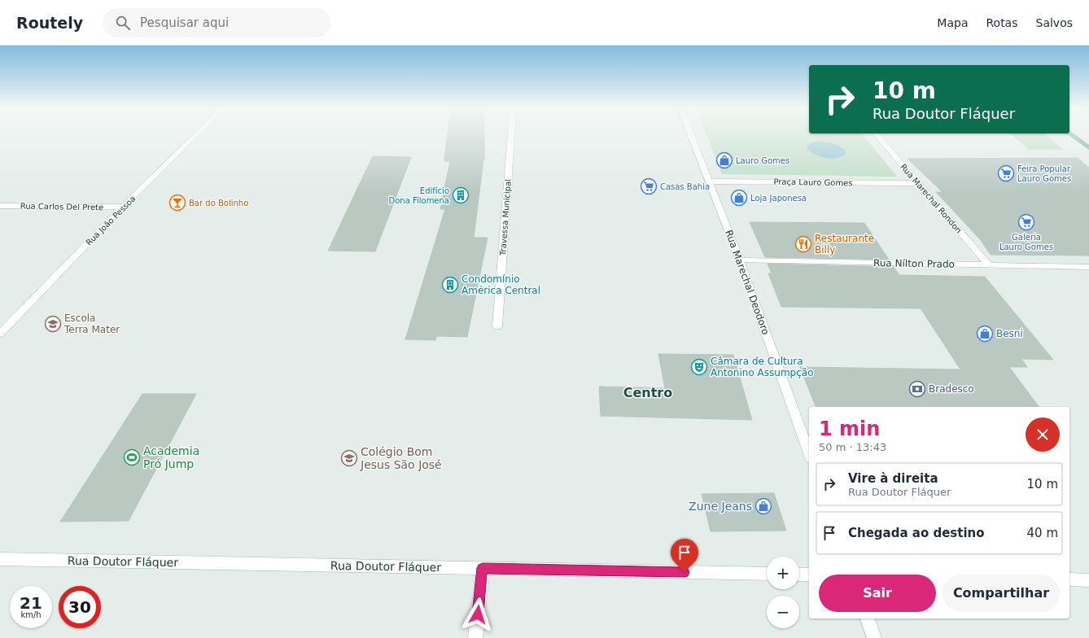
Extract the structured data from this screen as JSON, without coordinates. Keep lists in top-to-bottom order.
{
  "streets": {
    "street": [
      "Praça Lauro Gomes",
      "Rua Marechal Rondon",
      "Rua Carlos Del Prete",
      "Travessa Municipal",
      "Rua João Pessoa",
      "Rua Nílton Prado",
      "Rua Marechal Deodoro",
      "Rua Doutor Fláquer"
    ]
  },
  "crossings": [
    ["Praça Lauro Gomes", "Rua Marechal Rondon"],
    ["Praça Lauro Gomes", "Rua Marechal Deodoro"],
    ["Rua Marechal Rondon", "Rua Nílton Prado"],
    ["Rua Carlos Del Prete", "Rua João Pessoa"],
    ["Rua Nílton Prado", "Rua Marechal Deodoro"]
  ],
  "districts": ["Centro"],
  "places": {
    "shop": [
      "Lauro Gomes",
      "Loja Japonesa",
      "Besni",
      "Zune Jeans"
    ],
    "supermarket": ["Feira Popular Lauro Gomes", "Casas Bahia", "Galeria Lauro Gomes"],
    "building": ["Edifício Dona Filomena", "Condomínio América Central"],
    "bar": ["Bar do Bolinho"],
    "restaurant": ["Restaurante Billy"],
    "school or university": ["Escola Terra Mater", "Colégio Bom Jesus São José"],
    "theatre": ["Câmara de Cultura Antonino Assumpção"],
    "bank": ["Bradesco"],
    "sports": ["Academia Pró Jump"]
  },
  "page": {
    "header": "Routely",
    "search": "Pesquisar aqui",
    "nav": ["Mapa", "Rotas", "Salvos"],
    "turn": ["10 m", "Rua Doutor Fláquer"],
    "heading": ["1 min", "50 m · 13:43"],
    "list": [
      {
        "name": "Vire à direita",
        "note": "Rua Doutor Fláquer",
        "value": "10 m"
      },
      {
        "name": "Chegada ao destino",
        "value": "40 m"
      }
    ],
    "map_buttons": ["+", "−"],
    "buttons": ["Sair", "Compartilhar"],
    "speed": "21 km/h",
    "limit": "30"
  }
}
